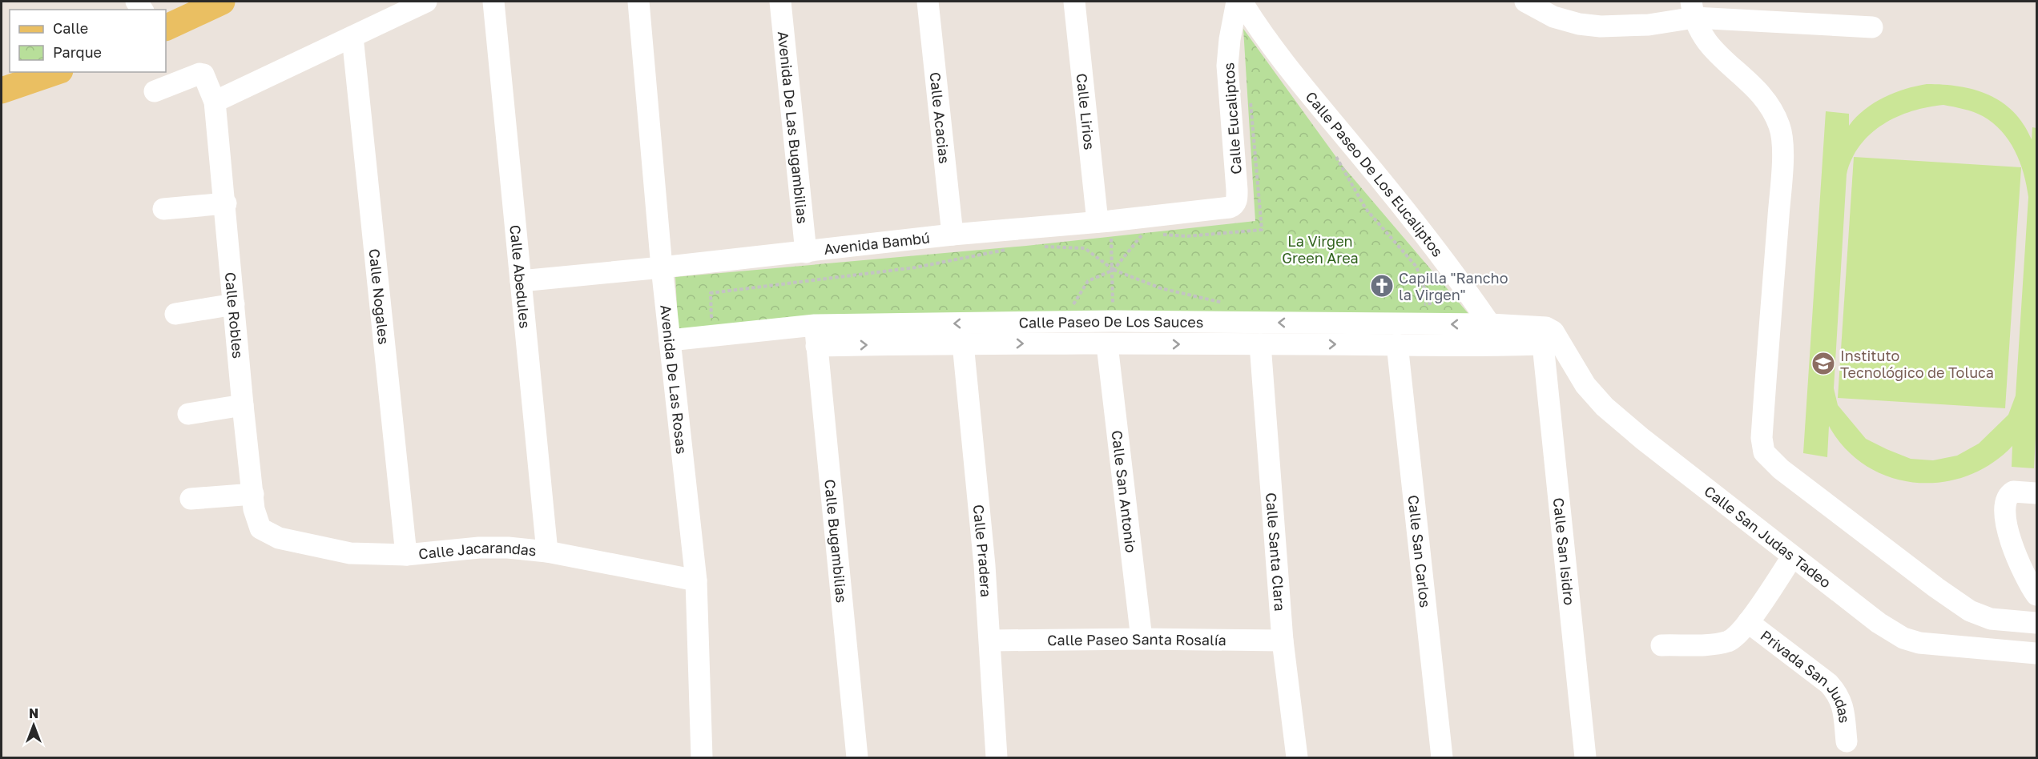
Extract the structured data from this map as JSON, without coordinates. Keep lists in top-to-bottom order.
{
  "streets": {
    "street": [
      "Calle Lirios",
      "Calle Acacias",
      "Calle Eucaliptos",
      "Avenida De Las Bugambilias",
      "Calle Paseo De Los Eucaliptos",
      "Avenida Bambú",
      "Calle Abedules",
      "Calle Nogales",
      "Calle Robles",
      "Calle Paseo De Los Sauces",
      "Avenida De Las Rosas",
      "Calle San Antonio",
      "Calle San Judas Tadeo",
      "Calle Bugambilias",
      "Calle Pradera",
      "Calle Santa Clara",
      "Calle San Carlos",
      "Calle San Isidro",
      "Calle Jacarandas",
      "Calle Paseo Santa Rosalía",
      "Privada San Judas"
    ]
  },
  "crossings": [
    ["Calle Lirios", "Avenida Bambú"],
    ["Calle Acacias", "Avenida Bambú"],
    ["Calle Eucaliptos", "Avenida Bambú"],
    ["Avenida De Las Bugambilias", "Avenida Bambú"],
    ["Calle Paseo De Los Eucaliptos", "Calle Paseo De Los Sauces"],
    ["Avenida Bambú", "Calle Abedules"],
    ["Avenida Bambú", "Avenida De Las Rosas"],
    ["Calle Abedules", "Calle Jacarandas"],
    ["Calle Nogales", "Calle Jacarandas"],
    ["Calle Robles", "Calle Jacarandas"],
    ["Calle Paseo De Los Sauces", "Avenida De Las Rosas"],
    ["Calle Paseo De Los Sauces", "Calle San Antonio"],
    ["Calle Paseo De Los Sauces", "Calle San Judas Tadeo"],
    ["Calle Paseo De Los Sauces", "Calle Bugambilias"],
    ["Calle Paseo De Los Sauces", "Calle Pradera"],
    ["Calle Paseo De Los Sauces", "Calle Santa Clara"],
    ["Calle Paseo De Los Sauces", "Calle San Carlos"],
    ["Calle Paseo De Los Sauces", "Calle San Isidro"],
    ["Avenida De Las Rosas", "Calle Jacarandas"],
    ["Calle San Antonio", "Calle Paseo Santa Rosalía"],
    ["Calle San Judas Tadeo", "Calle San Isidro"],
    ["Calle San Judas Tadeo", "Privada San Judas"],
    ["Calle Pradera", "Calle Paseo Santa Rosalía"],
    ["Calle Santa Clara", "Calle Paseo Santa Rosalía"]
  ],
  "parks": ["La Virgen Green Area"],
  "places": {
    "church": ["Capilla \"Rancho la Virgen\""],
    "school or university": ["Instituto Tecnológico de Toluca"]
  },
  "legend": ["Calle", "Parque"],
  "north": "top"
}
